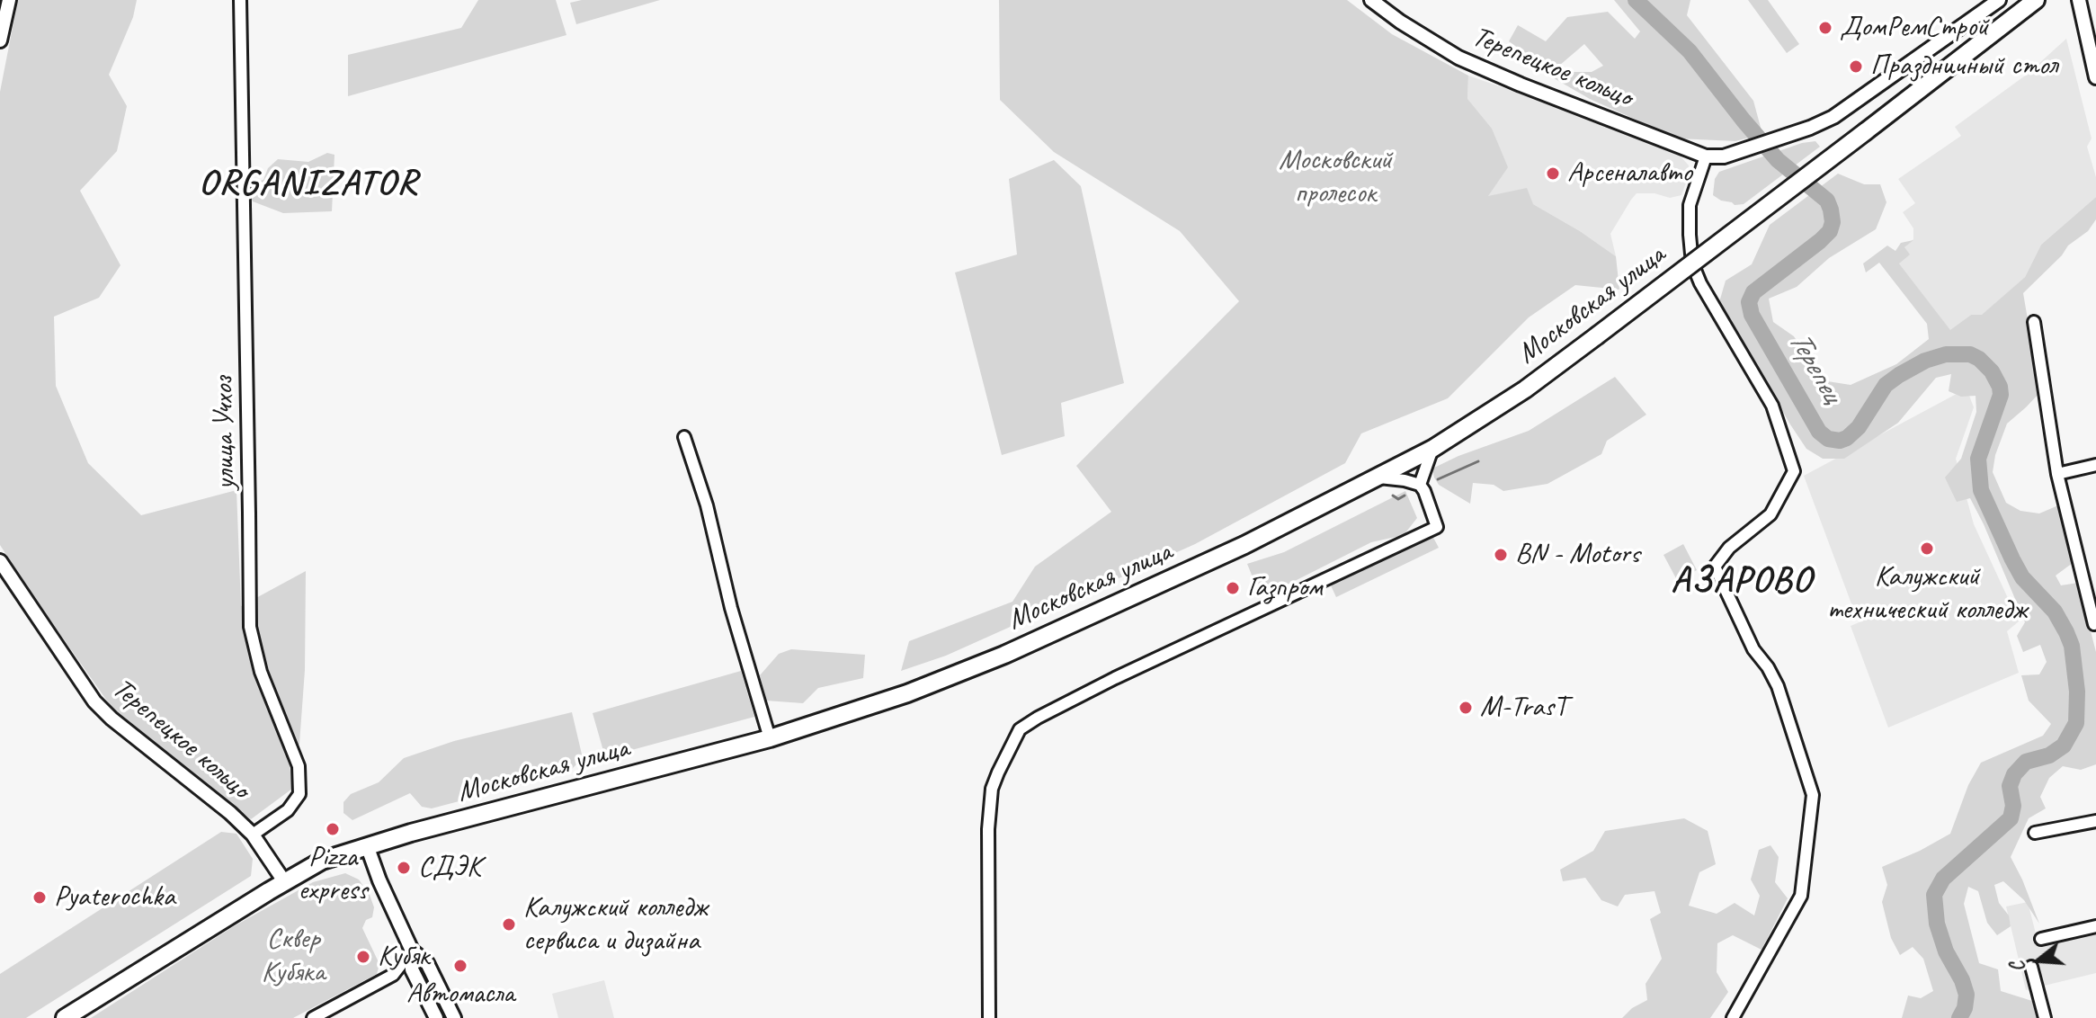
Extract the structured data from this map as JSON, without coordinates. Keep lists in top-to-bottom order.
{
  "streets": {
    "main road": ["Московская улица"],
    "street": ["Терепецкое кольцо", "улица Учхоз"]
  },
  "crossings": [
    ["Терепецкое кольцо", "Московская улица"],
    ["Терепецкое кольцо", "улица Учхоз"]
  ],
  "districts": ["ORGANIZATOR", "АЗАРОВО"],
  "water": ["Терепец"],
  "parks": ["Московский пролесок", "Сквер Кубяка"],
  "places": [
    "ДомРемСтрой",
    "Праздничный стол",
    "Арсеналавто",
    "Калужский технический колледж",
    "BN - Motors",
    "Газпром",
    "M-TrasT",
    "Pizza express",
    "СДЭК",
    "Pyaterochka",
    "Калужский колледж сервиса и дизайна",
    "Кубяк",
    "Автомасла"
  ],
  "north": "left"
}
